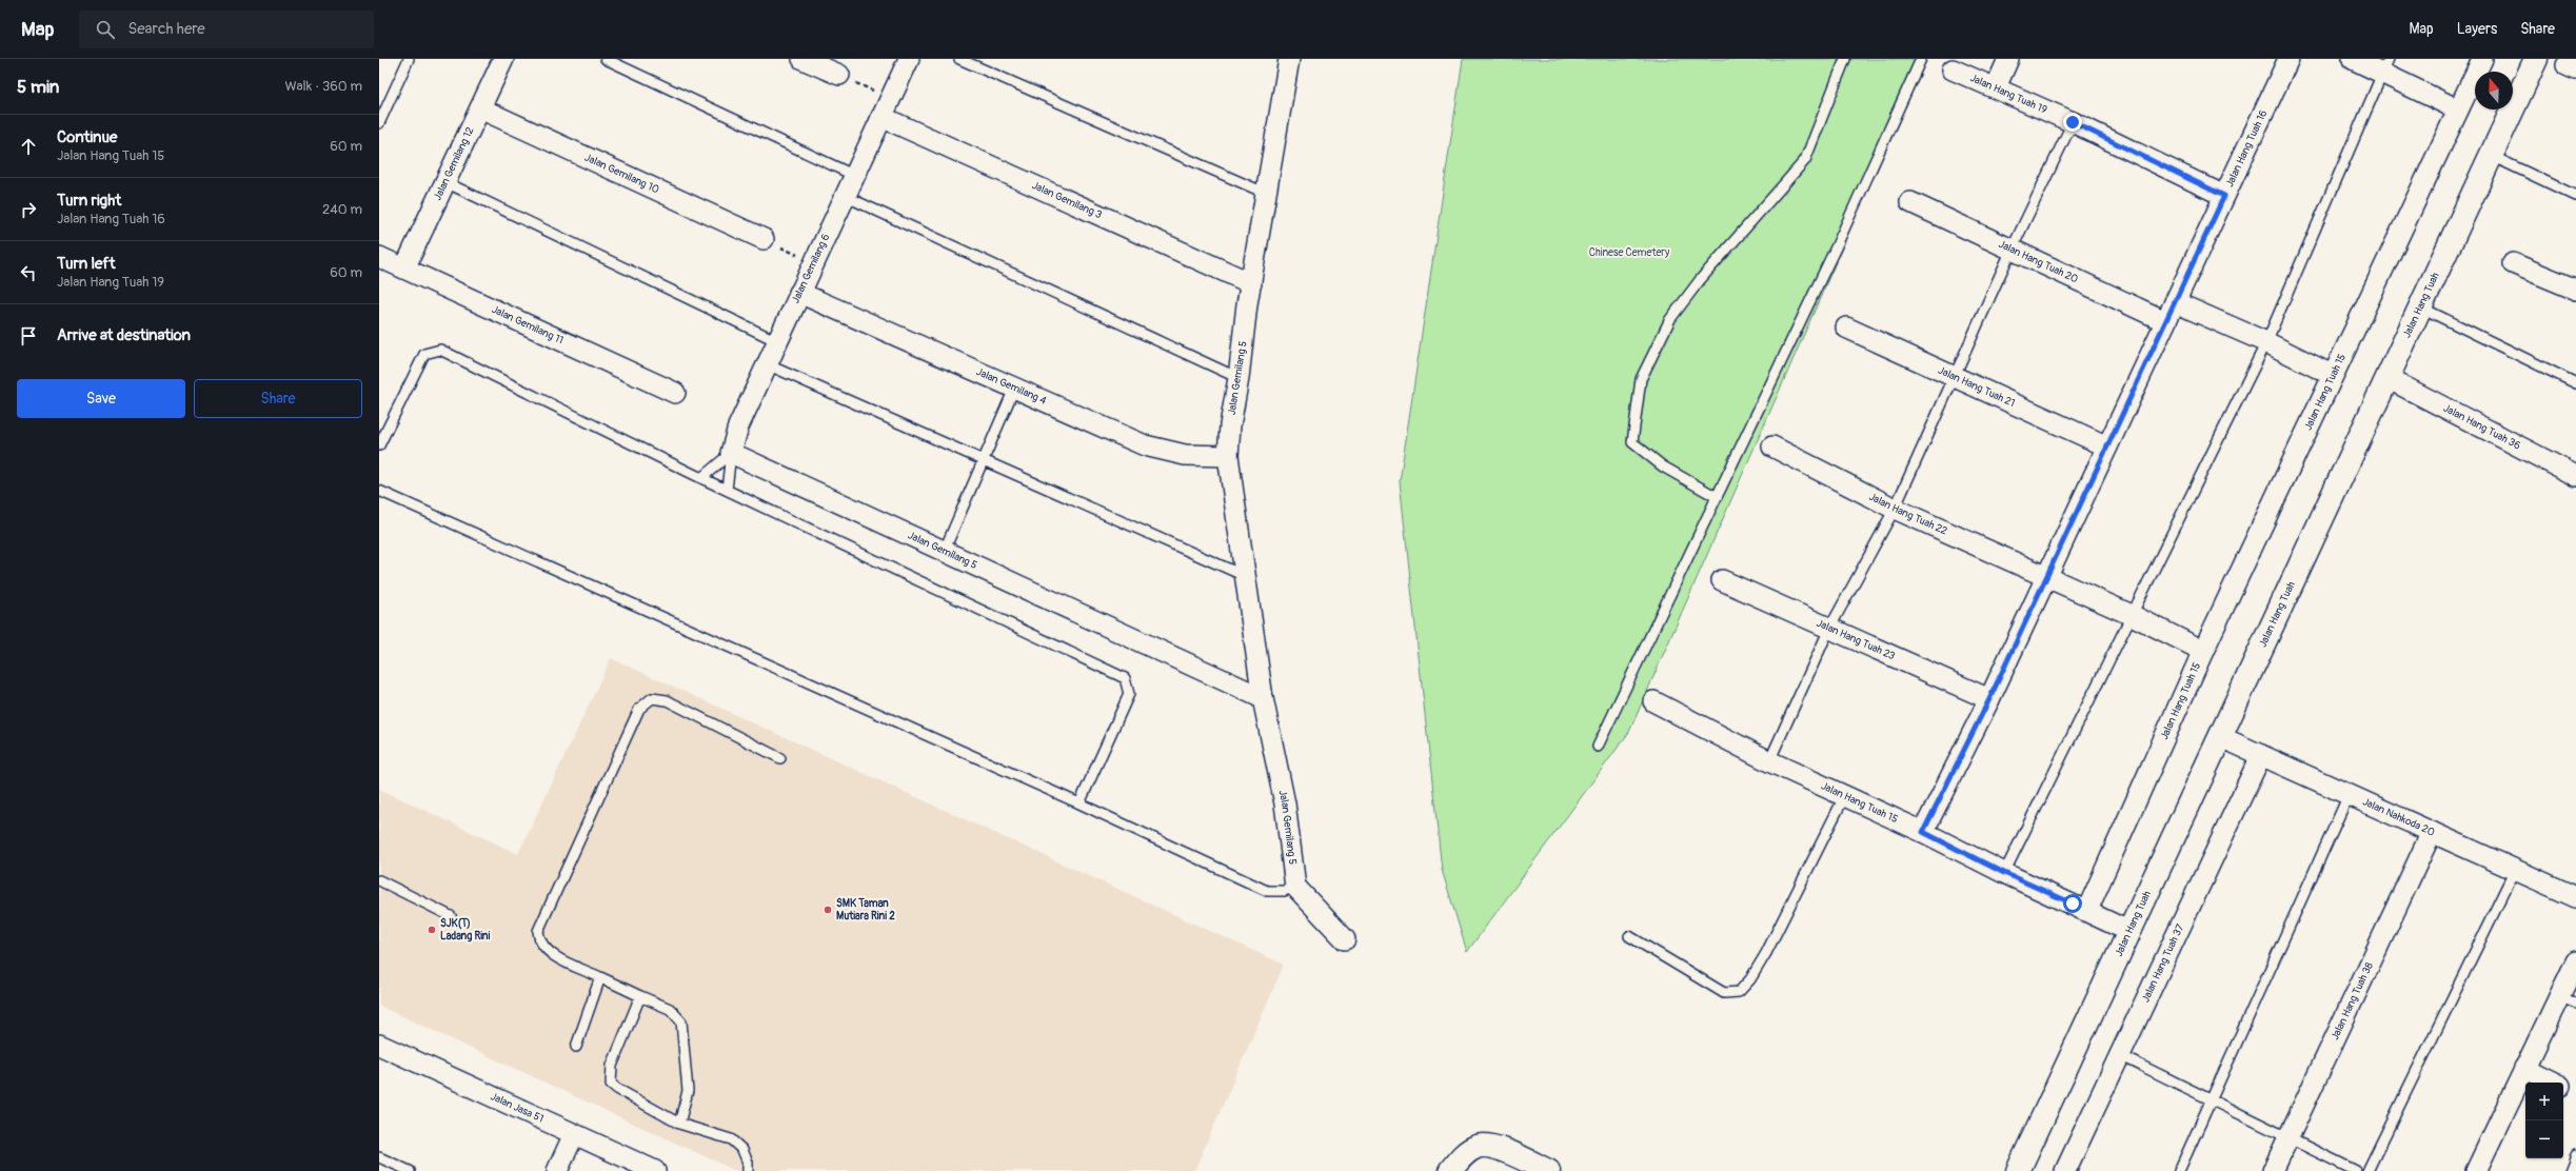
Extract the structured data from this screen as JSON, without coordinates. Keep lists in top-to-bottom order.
{
  "streets": {
    "street": [
      "Jalan Hang Tuah 19",
      "Jalan Hang Tuah 16",
      "Jalan Gemilang 12",
      "Jalan Gemilang 10",
      "Jalan Gemilang 3",
      "Jalan Hang Tuah 20",
      "Jalan Gemilang 6",
      "Jalan Hang Tuah",
      "Jalan Gemilang 11",
      "Jalan Gemilang 5",
      "Jalan Gemilang 4",
      "Jalan Hang Tuah 21",
      "Jalan Hang Tuah 15",
      "Jalan Hang Tuah 36",
      "Jalan Hang Tuah 22",
      "Jalan Hang Tuah 23",
      "Jalan Nahkoda 20",
      "Jalan Hang Tuah 37",
      "Jalan Hang Tuah 38",
      "Jalan Jasa 51"
    ]
  },
  "crossings": [
    ["Jalan Hang Tuah 19", "Jalan Hang Tuah 16"],
    ["Jalan Hang Tuah 16", "Jalan Hang Tuah 20"],
    ["Jalan Hang Tuah 16", "Jalan Hang Tuah 21"],
    ["Jalan Hang Tuah 16", "Jalan Hang Tuah 15"],
    ["Jalan Hang Tuah 16", "Jalan Hang Tuah 22"],
    ["Jalan Hang Tuah 16", "Jalan Hang Tuah 23"],
    ["Jalan Gemilang 12", "Jalan Gemilang 10"],
    ["Jalan Gemilang 12", "Jalan Gemilang 11"],
    ["Jalan Gemilang 3", "Jalan Gemilang 6"],
    ["Jalan Gemilang 3", "Jalan Gemilang 5"],
    ["Jalan Gemilang 6", "Jalan Gemilang 5"],
    ["Jalan Gemilang 6", "Jalan Gemilang 4"],
    ["Jalan Hang Tuah", "Jalan Hang Tuah 36"],
    ["Jalan Hang Tuah", "Jalan Nahkoda 20"],
    ["Jalan Gemilang 5", "Jalan Gemilang 4"],
    ["Jalan Hang Tuah 15", "Jalan Hang Tuah 22"],
    ["Jalan Nahkoda 20", "Jalan Hang Tuah 37"],
    ["Jalan Nahkoda 20", "Jalan Hang Tuah 38"]
  ],
  "parks": ["Chinese Cemetery"],
  "places": ["SMK Taman Mutiara Rini 2", "SJK(T) Ladang Rini"],
  "north": "top",
  "page": {
    "header": "Map",
    "search": "Search here",
    "nav": ["Map", "Layers", "Share"],
    "heading": ["5 min", "Walk · 360 m"],
    "list": [
      ["Continue", "Jalan Hang Tuah 15", "60 m"],
      ["Turn right", "Jalan Hang Tuah 16", "240 m"],
      ["Turn left", "Jalan Hang Tuah 19", "60 m"],
      "Arrive at destination"
    ],
    "buttons": ["Save", "Share"],
    "map_buttons": ["+", "−"]
  }
}
